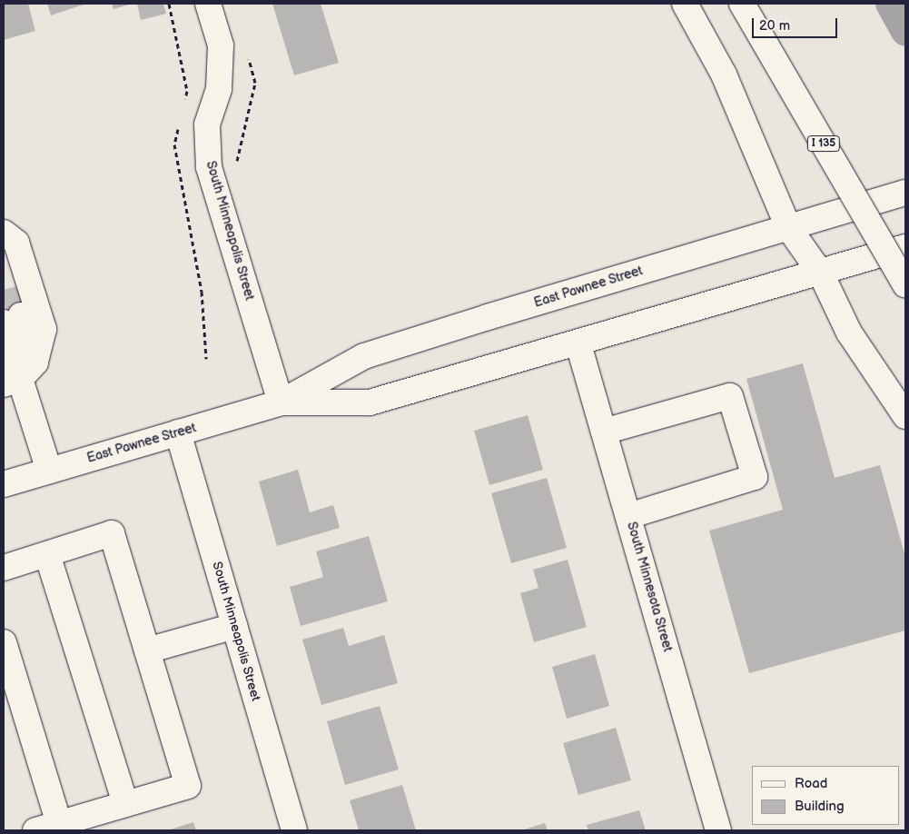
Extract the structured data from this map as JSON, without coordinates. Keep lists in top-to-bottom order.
{
  "streets": {
    "main road": [
      "I 135",
      "South Minneapolis Street",
      "East Pawnee Street",
      "South Minnesota Street"
    ]
  },
  "crossings": [
    ["South Minneapolis Street", "East Pawnee Street"],
    ["East Pawnee Street", "South Minnesota Street"]
  ],
  "legend": ["Road", "Building"],
  "scale_bar": "20 m"
}
